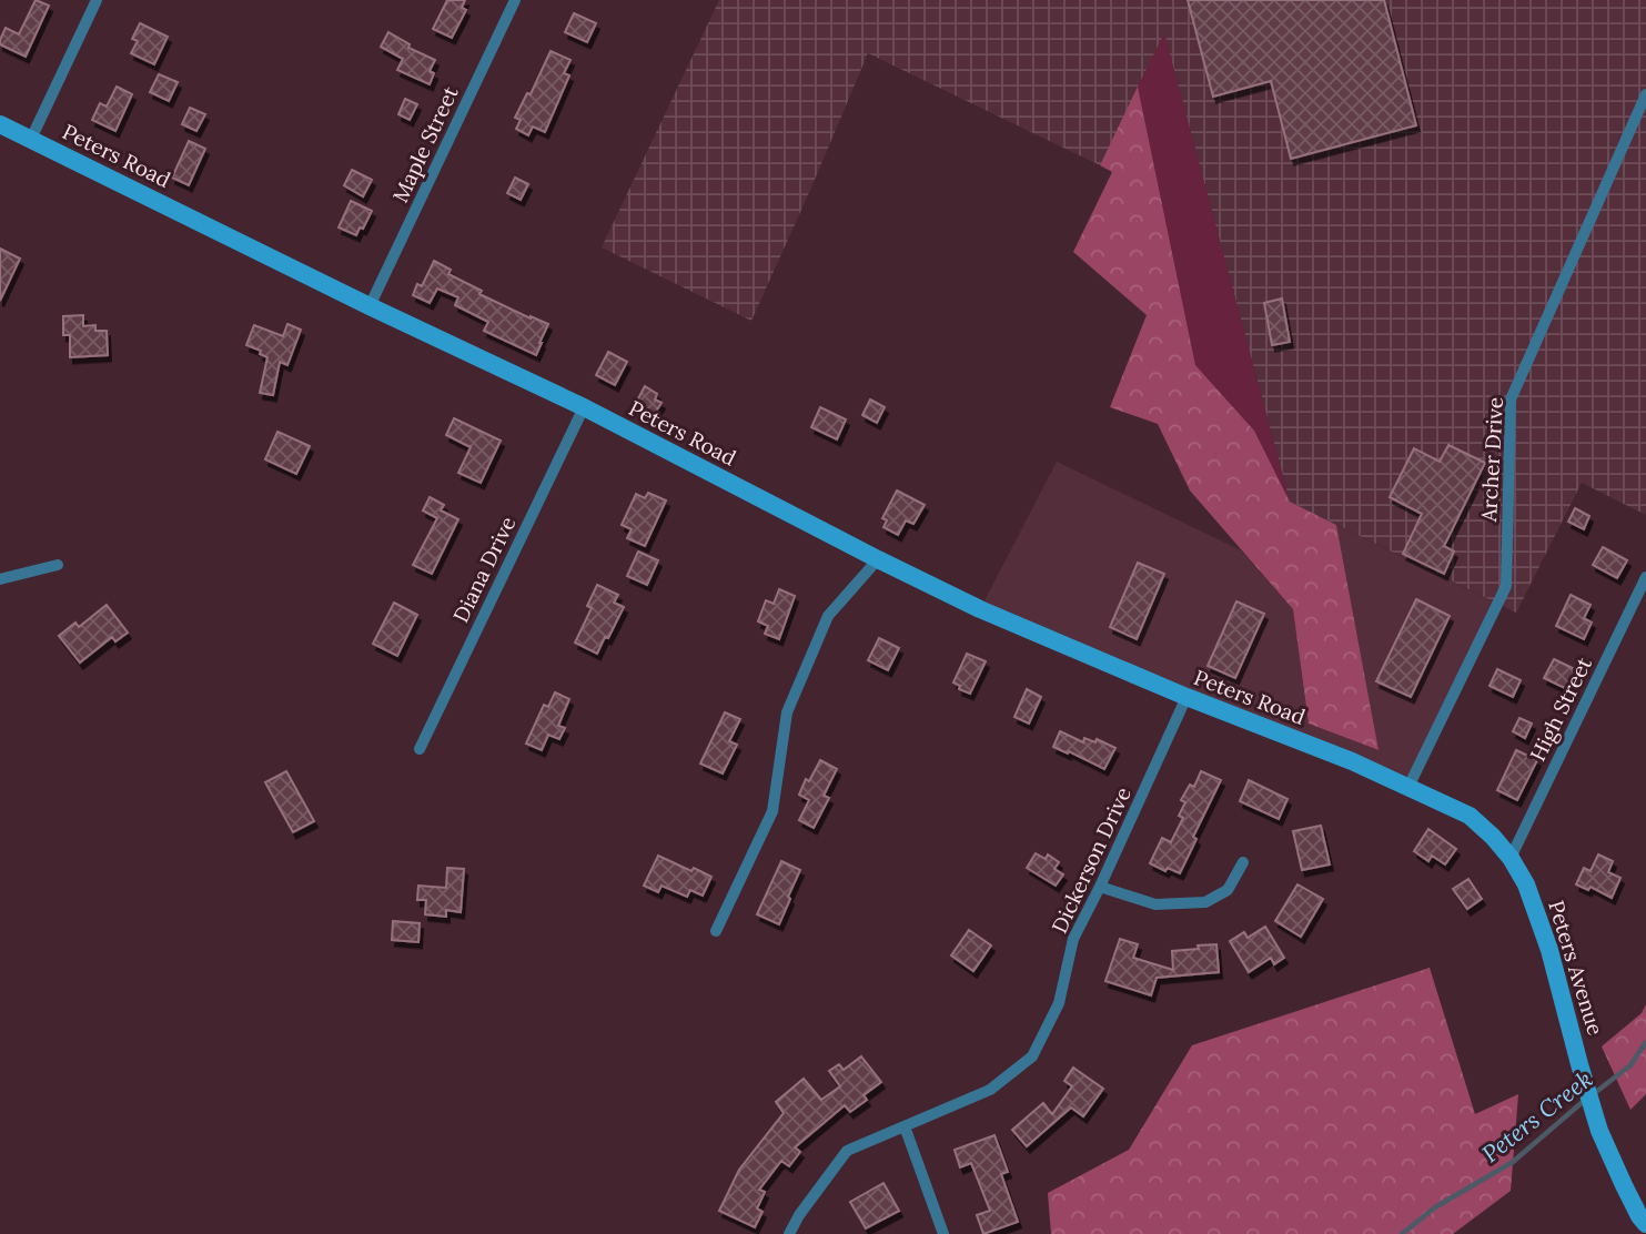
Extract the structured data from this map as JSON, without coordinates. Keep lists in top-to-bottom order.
{
  "streets": {
    "street": [
      "Maple Street",
      "Peters Road",
      "Archer Drive",
      "Diana Drive",
      "High Street",
      "Dickerson Drive",
      "Peters Avenue"
    ]
  },
  "crossings": [
    ["Maple Street", "Peters Road"],
    ["Peters Road", "Diana Drive"],
    ["Peters Road", "Dickerson Drive"],
    ["Peters Road", "Peters Avenue"],
    ["Archer Drive", "Peters Avenue"],
    ["High Street", "Peters Avenue"]
  ],
  "water": ["Peters Creek"]
}
